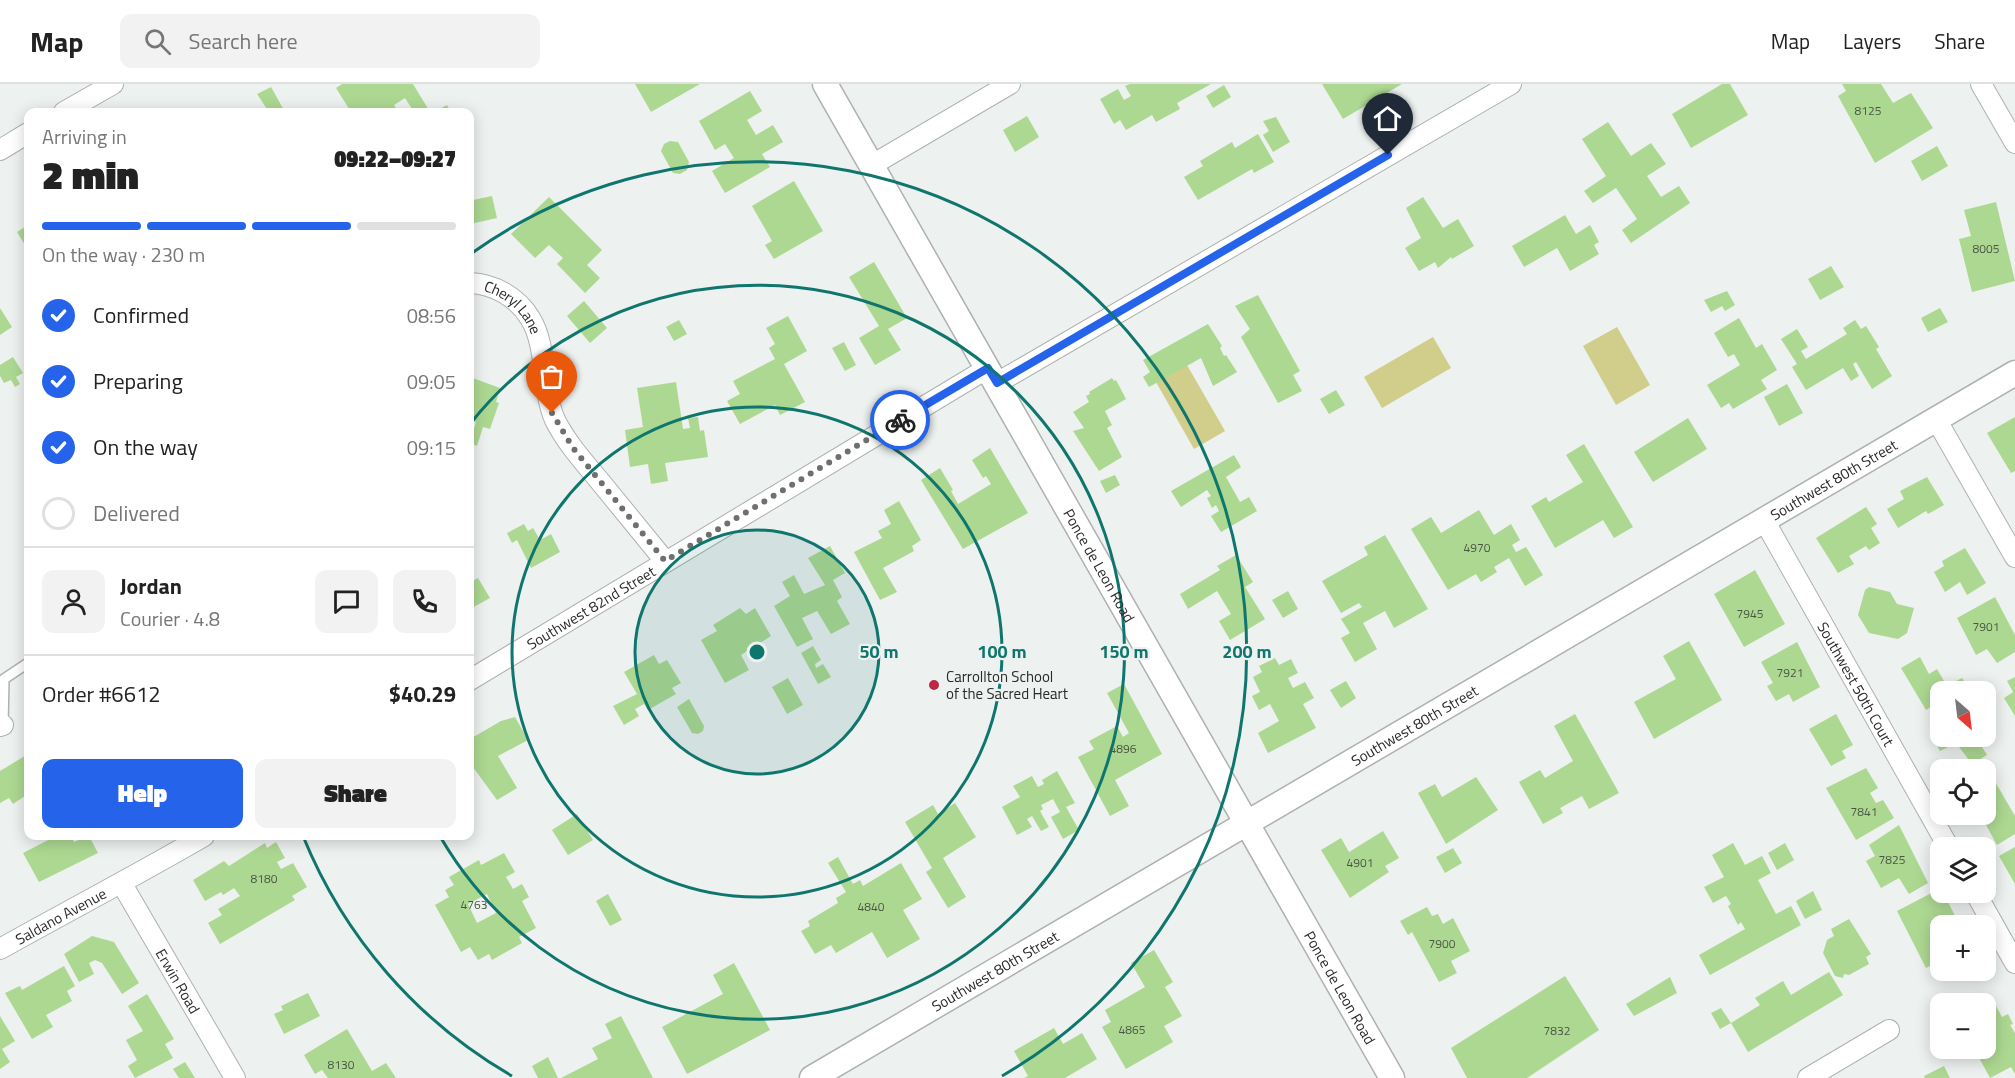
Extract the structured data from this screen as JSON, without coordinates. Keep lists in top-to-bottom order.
{
  "streets": {
    "street": [
      "Cheryl Lane",
      "Southwest 80th Street",
      "Ponce de Leon Road",
      "Southwest 82nd Street",
      "Southwest 50th Court",
      "Saldano Avenue",
      "Erwin Road"
    ]
  },
  "crossings": [
    ["Cheryl Lane", "Southwest 82nd Street"],
    ["Southwest 80th Street", "Ponce de Leon Road"],
    ["Southwest 80th Street", "Southwest 50th Court"],
    ["Ponce de Leon Road", "Southwest 82nd Street"],
    ["Saldano Avenue", "Erwin Road"]
  ],
  "places": ["Carrollton School of the Sacred Heart"],
  "house_numbers": [
    "8125",
    "8005",
    "4970",
    "7945",
    "7901",
    "7921",
    "4896",
    "7841",
    "7825",
    "4901",
    "8180",
    "4763",
    "4840",
    "7900",
    "4865",
    "7832",
    "8130"
  ],
  "north": "bottom right",
  "page": {
    "header": "Map",
    "search": "Search here",
    "nav": ["Map", "Layers", "Share"],
    "heading": ["2 min", "Arriving in", "09:22–09:27"],
    "panel": [
      "Jordan",
      "Courier · 4.8",
      "Order #6612",
      "$40.29"
    ],
    "bar": "On the way · 230 m",
    "list": [
      ["Confirmed", "08:56"],
      ["Preparing", "09:05"],
      ["On the way", "09:15"],
      "Delivered"
    ],
    "map_buttons": ["+", "−"],
    "buttons": ["Help", "Share"]
  },
  "rings": [
    "50 m",
    "100 m",
    "150 m",
    "200 m"
  ]
}
